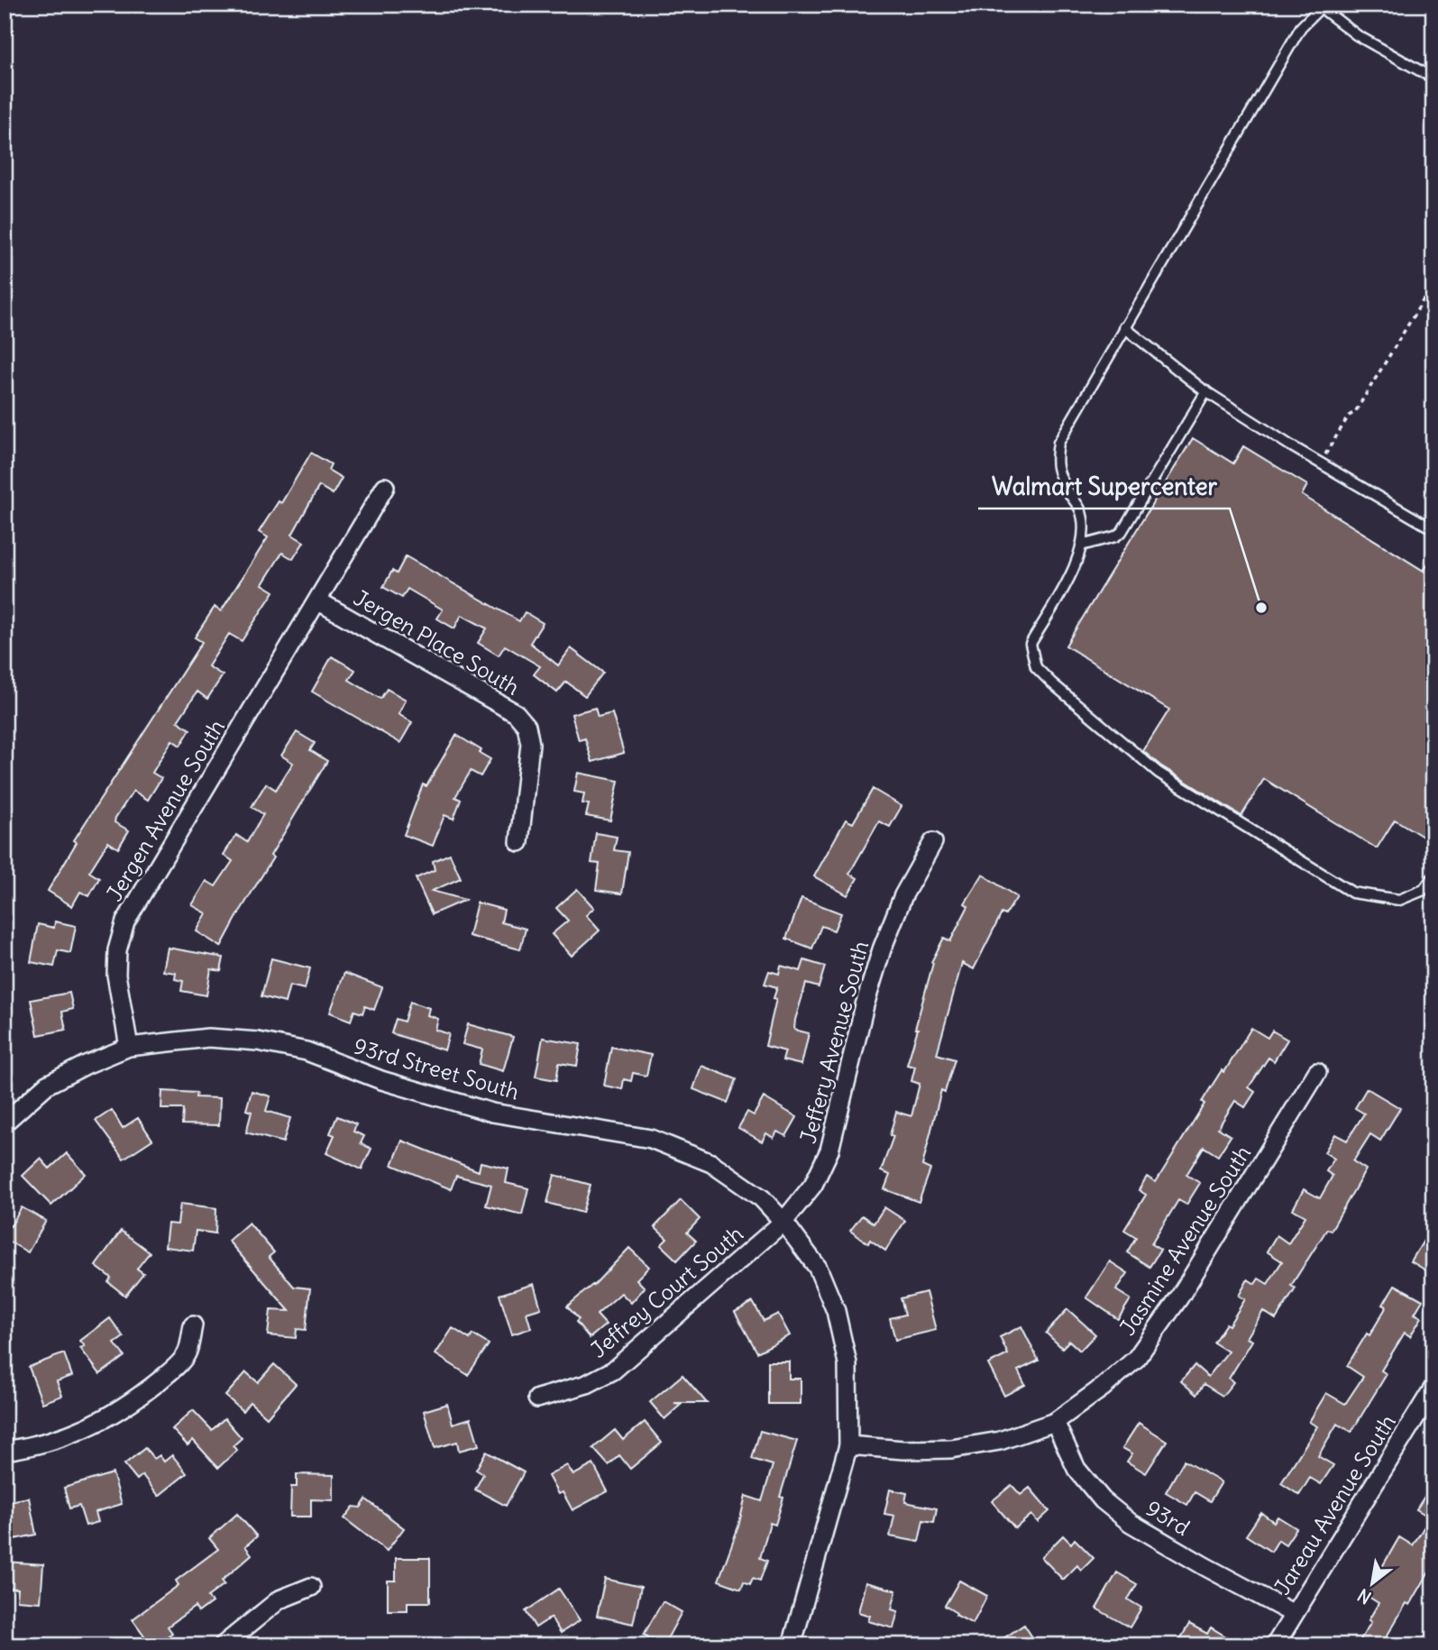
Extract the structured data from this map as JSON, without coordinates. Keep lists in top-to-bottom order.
{
  "streets": {
    "street": [
      "Jergen Place South",
      "Jergen Avenue South",
      "Jeffery Avenue South",
      "93rd Street South",
      "Jasmine Avenue South",
      "Jeffrey Court South",
      "Jareau Avenue South",
      "93rd"
    ]
  },
  "crossings": [
    ["Jergen Place South", "Jergen Avenue South"],
    ["Jergen Avenue South", "93rd Street South"],
    ["Jeffery Avenue South", "93rd Street South"],
    ["Jeffery Avenue South", "Jeffrey Court South"],
    ["93rd Street South", "Jeffrey Court South"],
    ["Jasmine Avenue South", "93rd"],
    ["Jareau Avenue South", "93rd"]
  ],
  "places": ["Walmart Supercenter"],
  "north": "bottom left"
}
